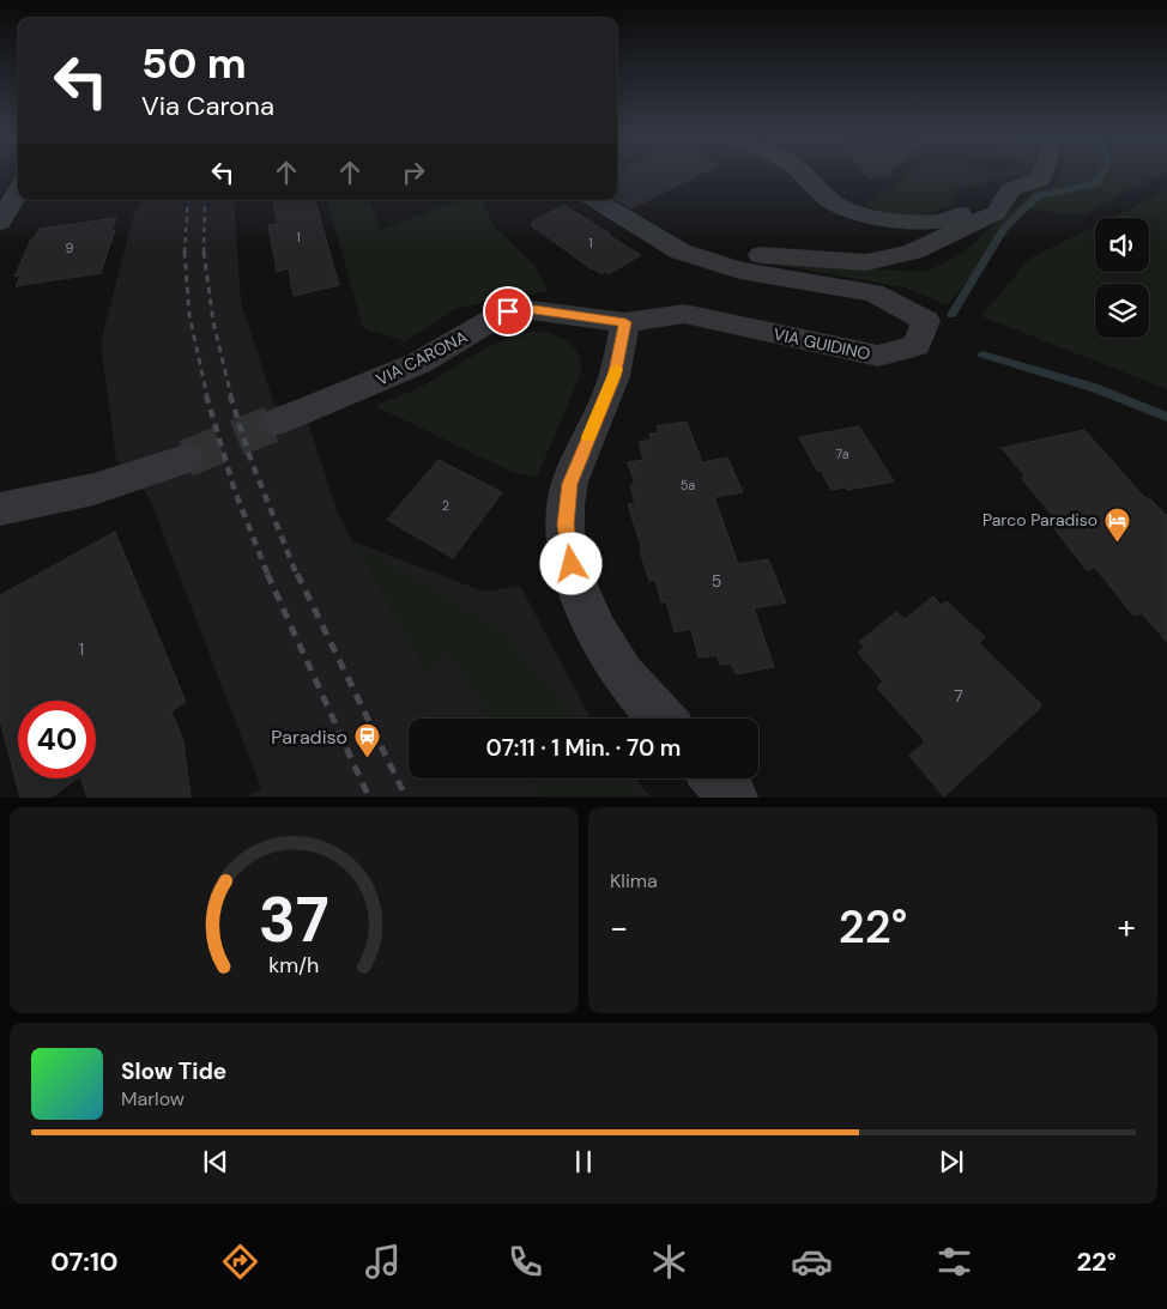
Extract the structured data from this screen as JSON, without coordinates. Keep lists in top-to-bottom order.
{
  "streets": {
    "street": ["VIA GUIDINO", "VIA CARONA"]
  },
  "crossings": [
    ["VIA GUIDINO", "VIA CARONA"]
  ],
  "places": {
    "hotel": ["Parco Paradiso"],
    "station": ["Paradiso"]
  },
  "house_numbers": [
    "1",
    "1",
    "9",
    "7a",
    "5a",
    "2",
    "5",
    "1",
    "7"
  ],
  "page": {
    "turn": ["50 m", "Via Carona"],
    "limit": "40",
    "trip": "07:11 · 1 Min. · 70 m",
    "tile": "Klima",
    "heat": ["−", "22°", "+"],
    "song": ["Slow Tide", "Marlow"],
    "tabs": ["07:10", "22°"],
    "gauge": ["37", "km/h"]
  }
}
